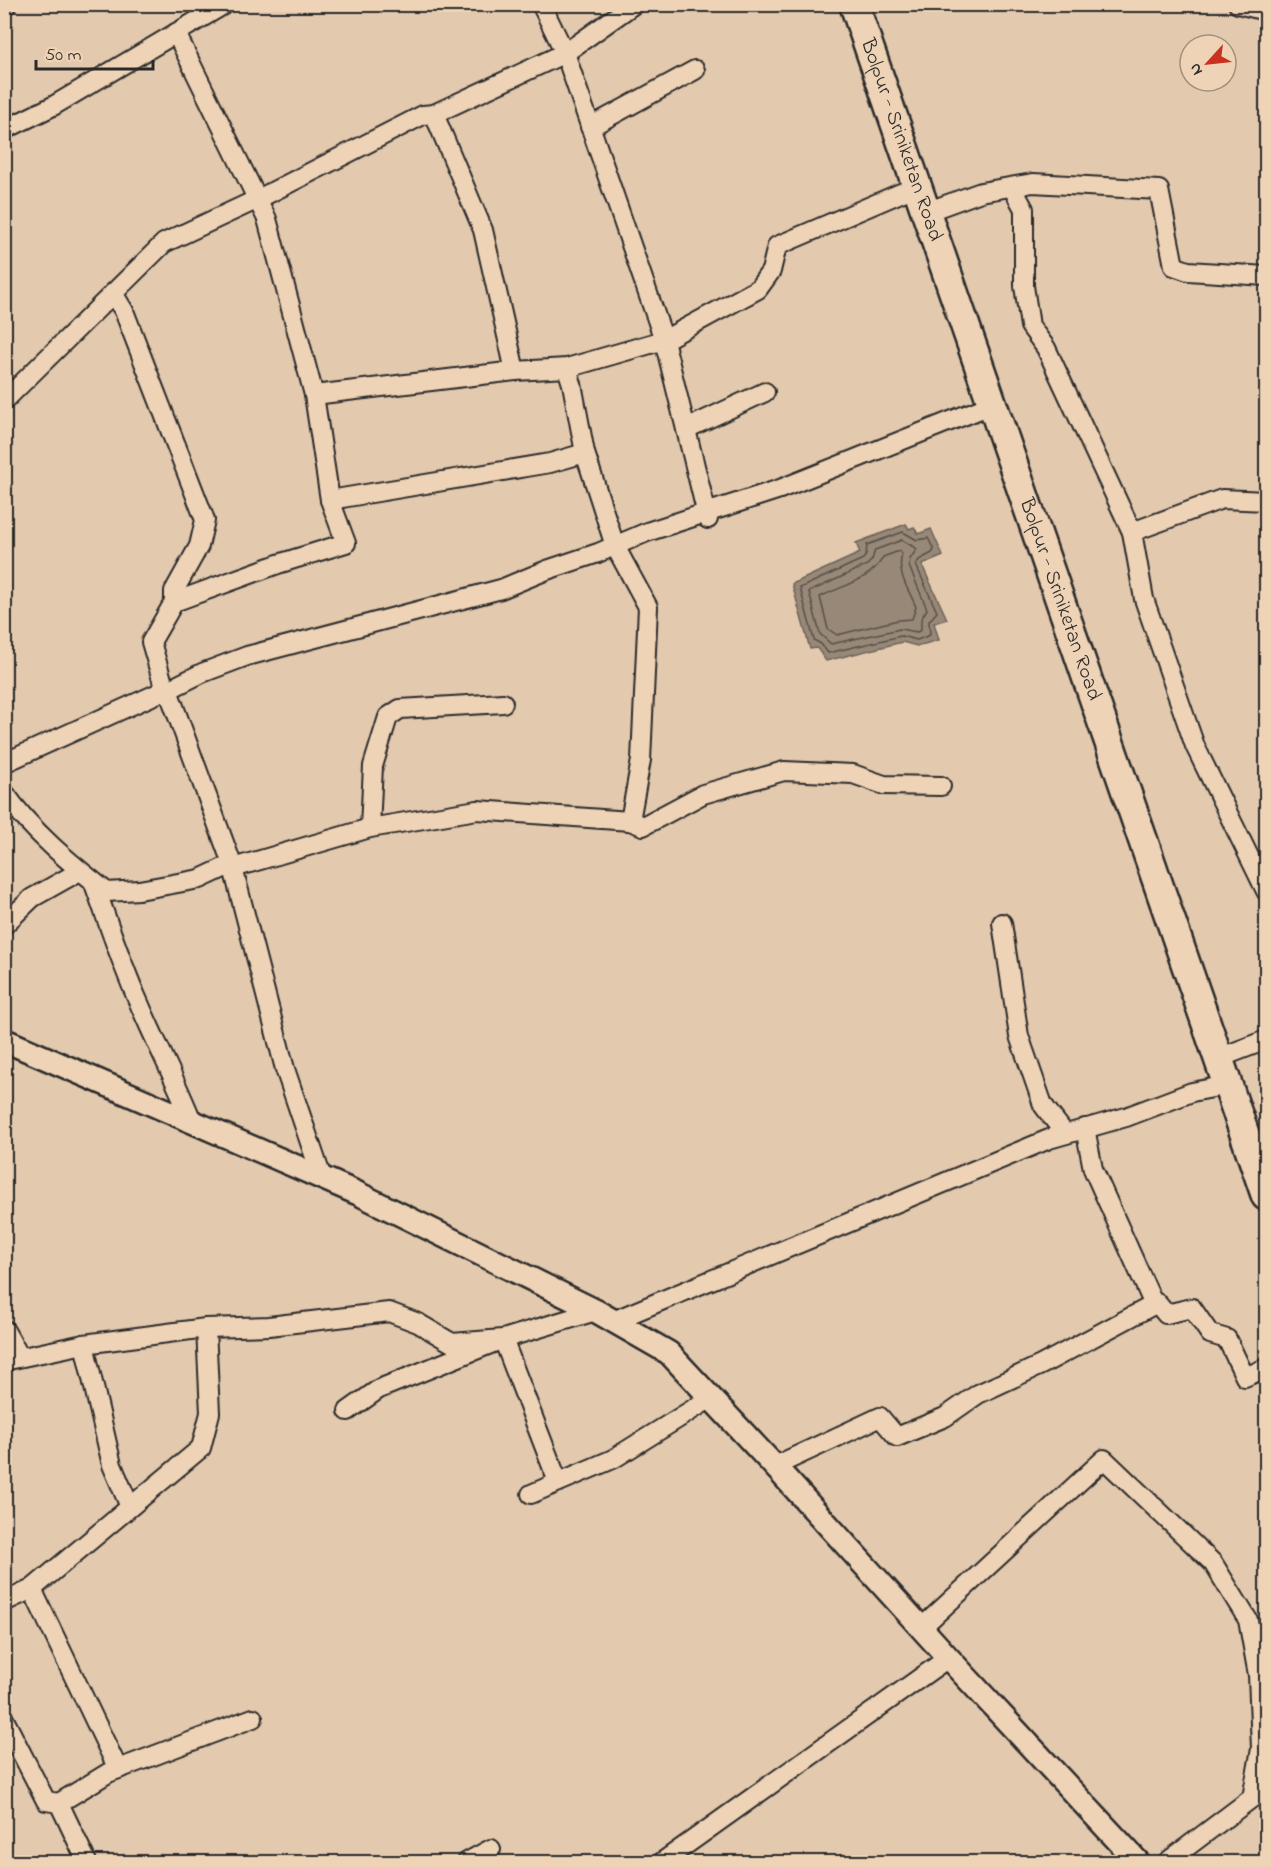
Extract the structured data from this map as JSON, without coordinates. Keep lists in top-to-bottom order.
{
  "streets": {
    "main road": ["Bolpur - Sriniketan Road"]
  },
  "scale_bar": "50 m",
  "north": "bottom left"
}
